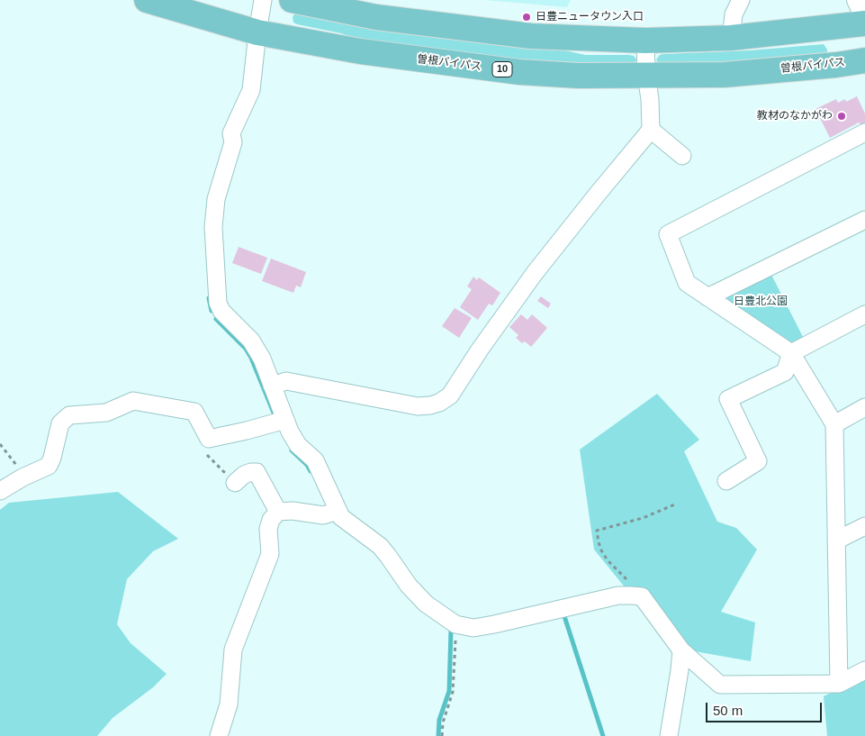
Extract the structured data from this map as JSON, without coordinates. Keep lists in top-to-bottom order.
{
  "streets": {
    "highway": ["曽根バイパス", "10"]
  },
  "parks": ["日豊北公園"],
  "places": ["日豊ニュータウン入口", "教材のなかがわ"],
  "scale_bar": "50 m"
}
